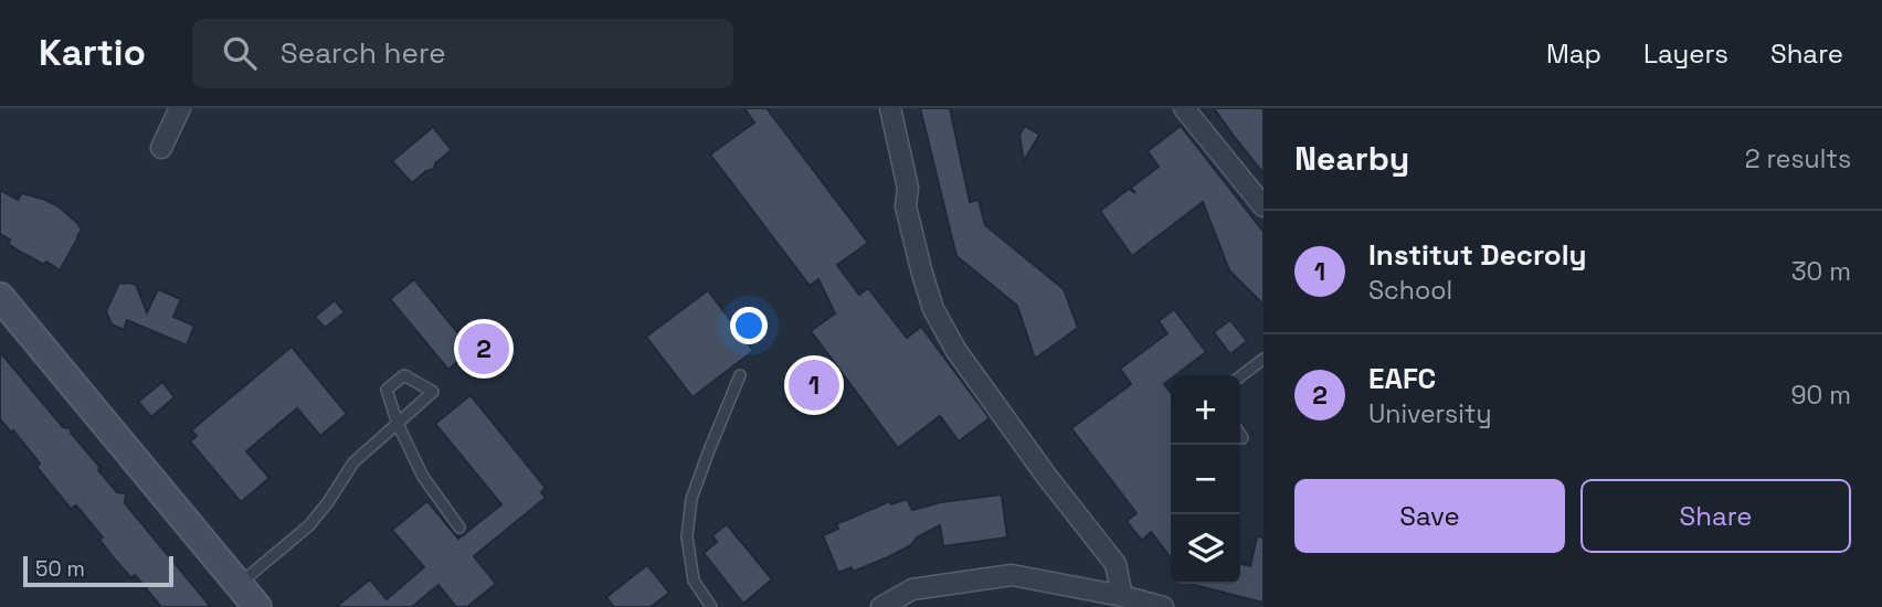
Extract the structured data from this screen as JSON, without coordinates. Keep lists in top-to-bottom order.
{
  "scale_bar": "50 m",
  "page": {
    "header": "Kartio",
    "search": "Search here",
    "nav": ["Map", "Layers", "Share"],
    "heading": ["Nearby", "2 results"],
    "list": [
      {
        "mark": "1",
        "name": "Institut Decroly",
        "note": "School",
        "value": "30 m"
      },
      {
        "mark": "2",
        "name": "EAFC",
        "note": "University",
        "value": "90 m"
      }
    ],
    "pins": ["2", "1"],
    "map_buttons": ["+", "−"],
    "buttons": ["Save", "Share"],
    "scale": "50 m"
  }
}
